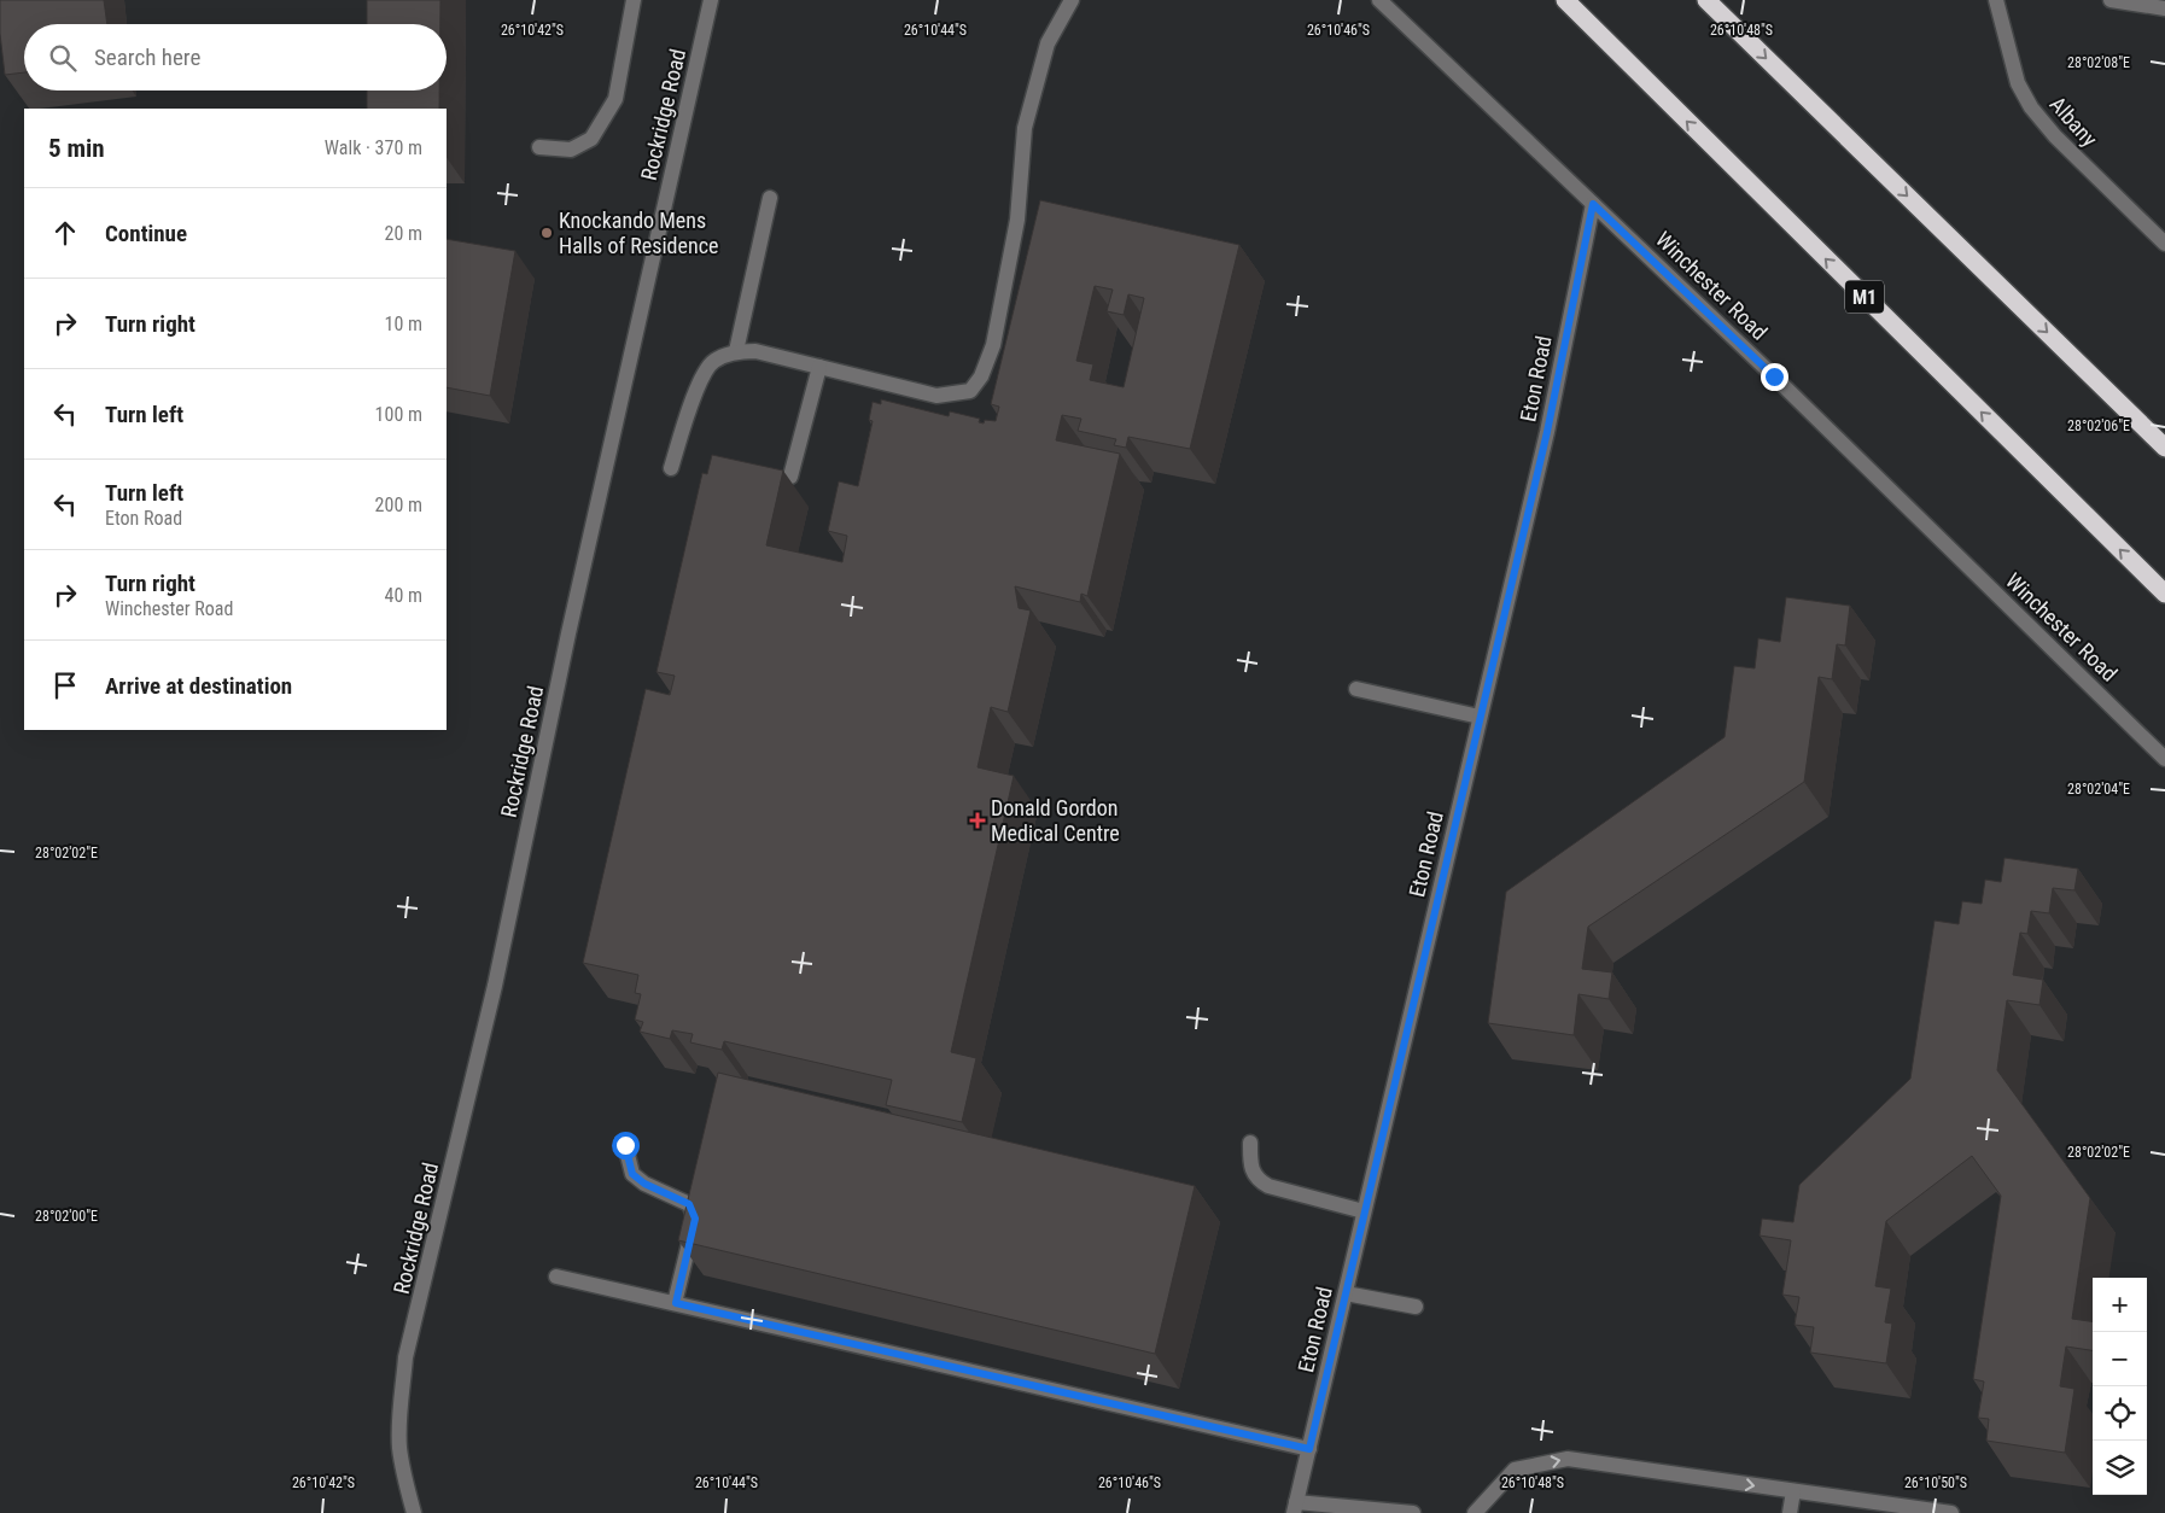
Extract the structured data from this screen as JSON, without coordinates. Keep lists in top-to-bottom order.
{
  "streets": {
    "highway": ["M1"],
    "street": [
      "Rockridge Road",
      "Albany",
      "Winchester Road",
      "Eton Road"
    ]
  },
  "crossings": [
    ["Winchester Road", "Eton Road"]
  ],
  "places": {
    "other": ["Knockando Mens Halls of Residence"],
    "health": ["Donald Gordon Medical Centre"]
  },
  "page": {
    "search": "Search here",
    "heading": ["5 min", "Walk · 370 m"],
    "list": [
      ["Continue", "20 m"],
      ["Turn right", "10 m"],
      ["Turn left", "100 m"],
      ["Turn left", "Eton Road", "200 m"],
      ["Turn right", "Winchester Road", "40 m"],
      "Arrive at destination"
    ],
    "map_buttons": ["+", "−"]
  },
  "coordinates": [
    "26°10'42\"S",
    "26°10'44\"S",
    "26°10'46\"S",
    "26°10'48\"S",
    "28°02'08\"E",
    "28°02'06\"E",
    "28°02'04\"E",
    "28°02'02\"E",
    "28°02'00\"E",
    "26°10'50\"S"
  ]
}
